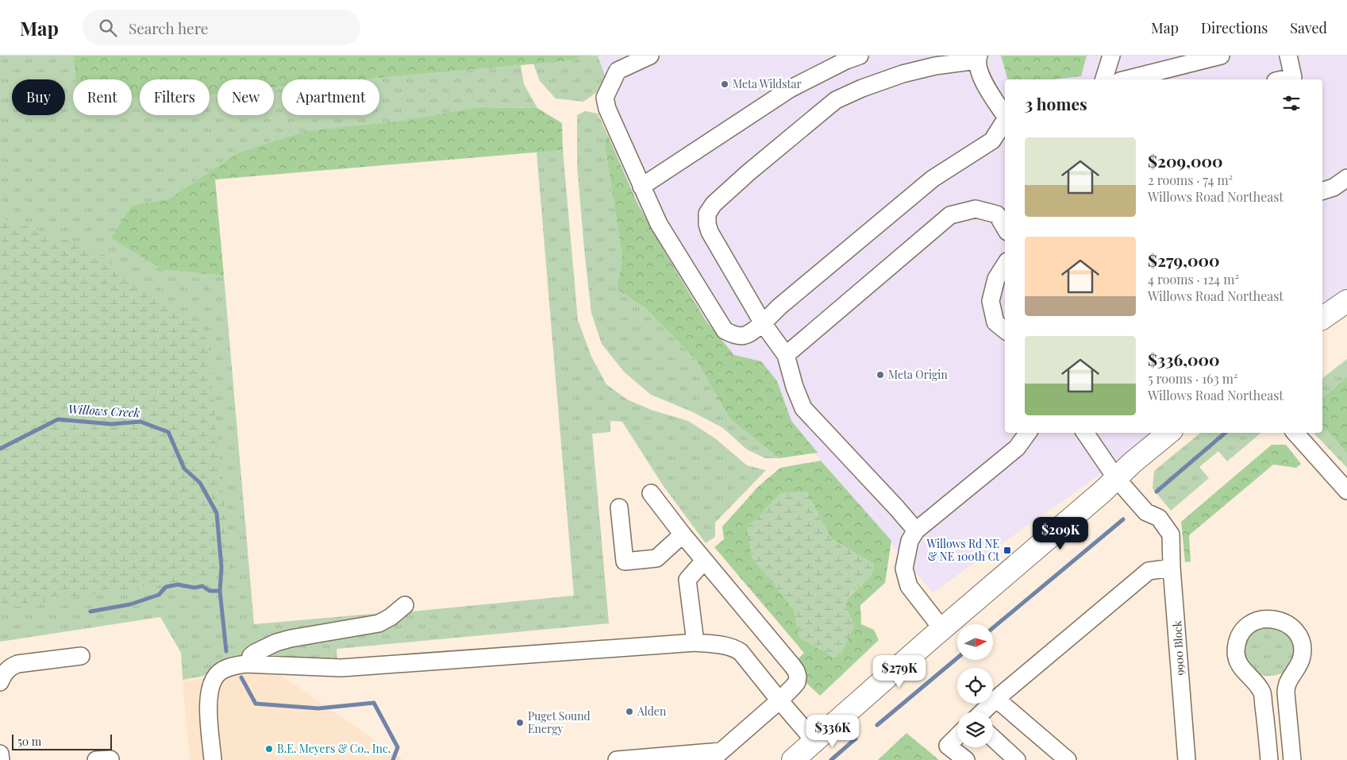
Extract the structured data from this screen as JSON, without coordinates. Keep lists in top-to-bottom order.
{
  "streets": {
    "lane": ["9900 Block"]
  },
  "water": ["Willows Creek"],
  "places": {
    "other": [
      "Meta Wildstar",
      "Meta Origin",
      "Alden",
      "Puget Sound Energy",
      "B.E. Meyers & Co., Inc."
    ],
    "transit": ["Willows Rd NE & NE 100th Ct"]
  },
  "scale_bar": "50 m",
  "north": "right",
  "page": {
    "header": "Map",
    "search": "Search here",
    "nav": ["Map", "Directions", "Saved"],
    "chip": [
      "Buy",
      "Rent",
      "Filters",
      "New",
      "Apartment"
    ],
    "heading": "3 homes",
    "list": [
      {
        "name": "$209,000",
        "note": "2 rooms · 74 m² · Willows Road Northeast"
      },
      {
        "name": "$279,000",
        "note": "4 rooms · 124 m² · Willows Road Northeast"
      },
      {
        "name": "$336,000",
        "note": "5 rooms · 163 m² · Willows Road Northeast"
      }
    ],
    "price": ["$209K", "$279K", "$336K"],
    "scale": "50 m"
  }
}
